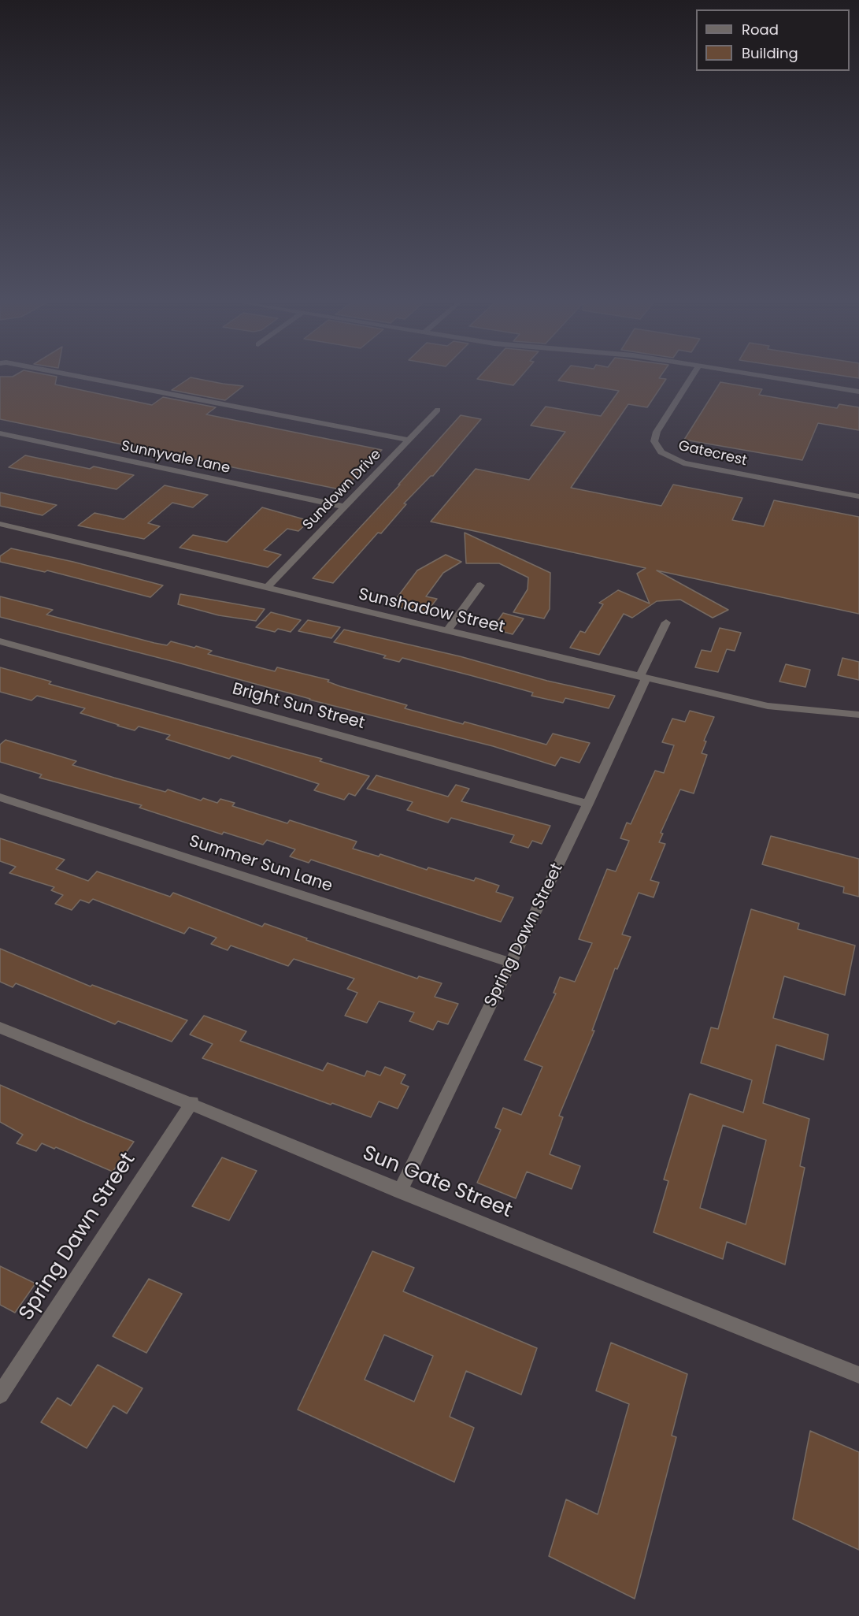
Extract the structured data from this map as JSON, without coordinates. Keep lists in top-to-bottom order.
{
  "streets": {
    "street": [
      "Gatecrest",
      "Sunnyvale Lane",
      "Sundown Drive",
      "Sunshadow Street",
      "Bright Sun Street",
      "Summer Sun Lane",
      "Spring Dawn Street",
      "Sun Gate Street"
    ]
  },
  "crossings": [
    ["Sunnyvale Lane", "Sundown Drive"],
    ["Sundown Drive", "Sunshadow Street"],
    ["Sunshadow Street", "Spring Dawn Street"],
    ["Bright Sun Street", "Spring Dawn Street"],
    ["Summer Sun Lane", "Spring Dawn Street"],
    ["Spring Dawn Street", "Sun Gate Street"]
  ],
  "legend": ["Road", "Building"]
}
